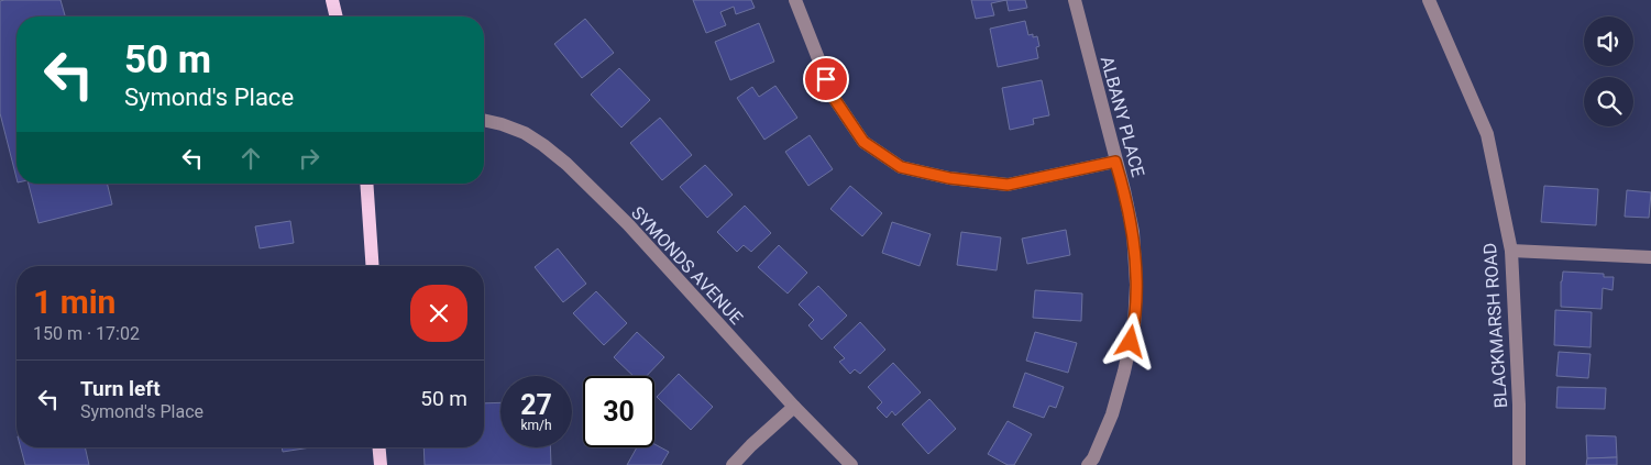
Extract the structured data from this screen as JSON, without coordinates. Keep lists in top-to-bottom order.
{
  "streets": {
    "street": ["ALBANY PLACE", "SYMONDS AVENUE", "BLACKMARSH ROAD"]
  },
  "page": {
    "turn": ["50 m", "Symond's Place"],
    "heading": ["1 min", "150 m · 17:02"],
    "list": [
      {
        "name": "Turn left",
        "note": "Symond's Place",
        "value": "50 m"
      }
    ],
    "speed": "27 km/h",
    "limit": "30"
  }
}
